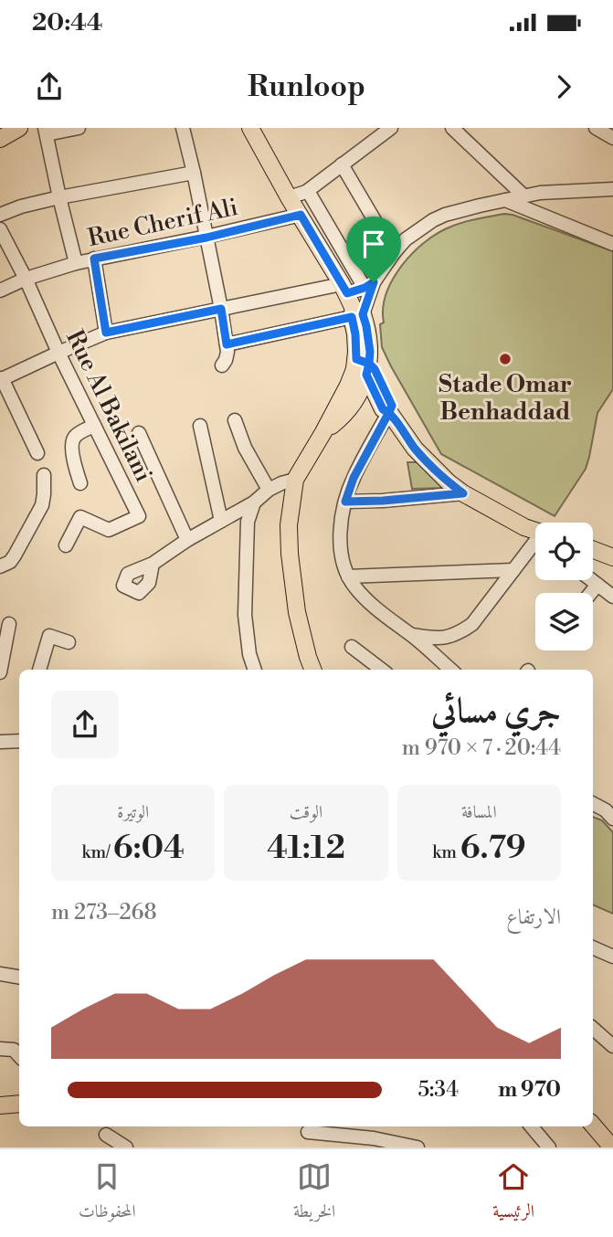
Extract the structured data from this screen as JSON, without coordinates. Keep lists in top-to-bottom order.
{
  "streets": {
    "street": ["Rue Cherif Ali", "Rue Al Bakilani"]
  },
  "crossings": [
    ["Rue Cherif Ali", "Rue Al Bakilani"]
  ],
  "places": ["Stade Omar Benhaddad"],
  "page": {
    "status": "20:44",
    "header": "Runloop",
    "heading": ["جري مسائي", "20:44 · 7 × 970 m"],
    "stats": [
      ["المسافة", "6.79 km"],
      ["الوقت", "41:12"],
      ["الوتيرة", "6:04 /km"]
    ],
    "chart": ["الارتفاع", "268–273 m"],
    "list": [
      {
        "name": "970 m",
        "note": "5:34"
      }
    ],
    "tabs": ["الرئيسية", "الخريطة", "المحفوظات"]
  }
}
